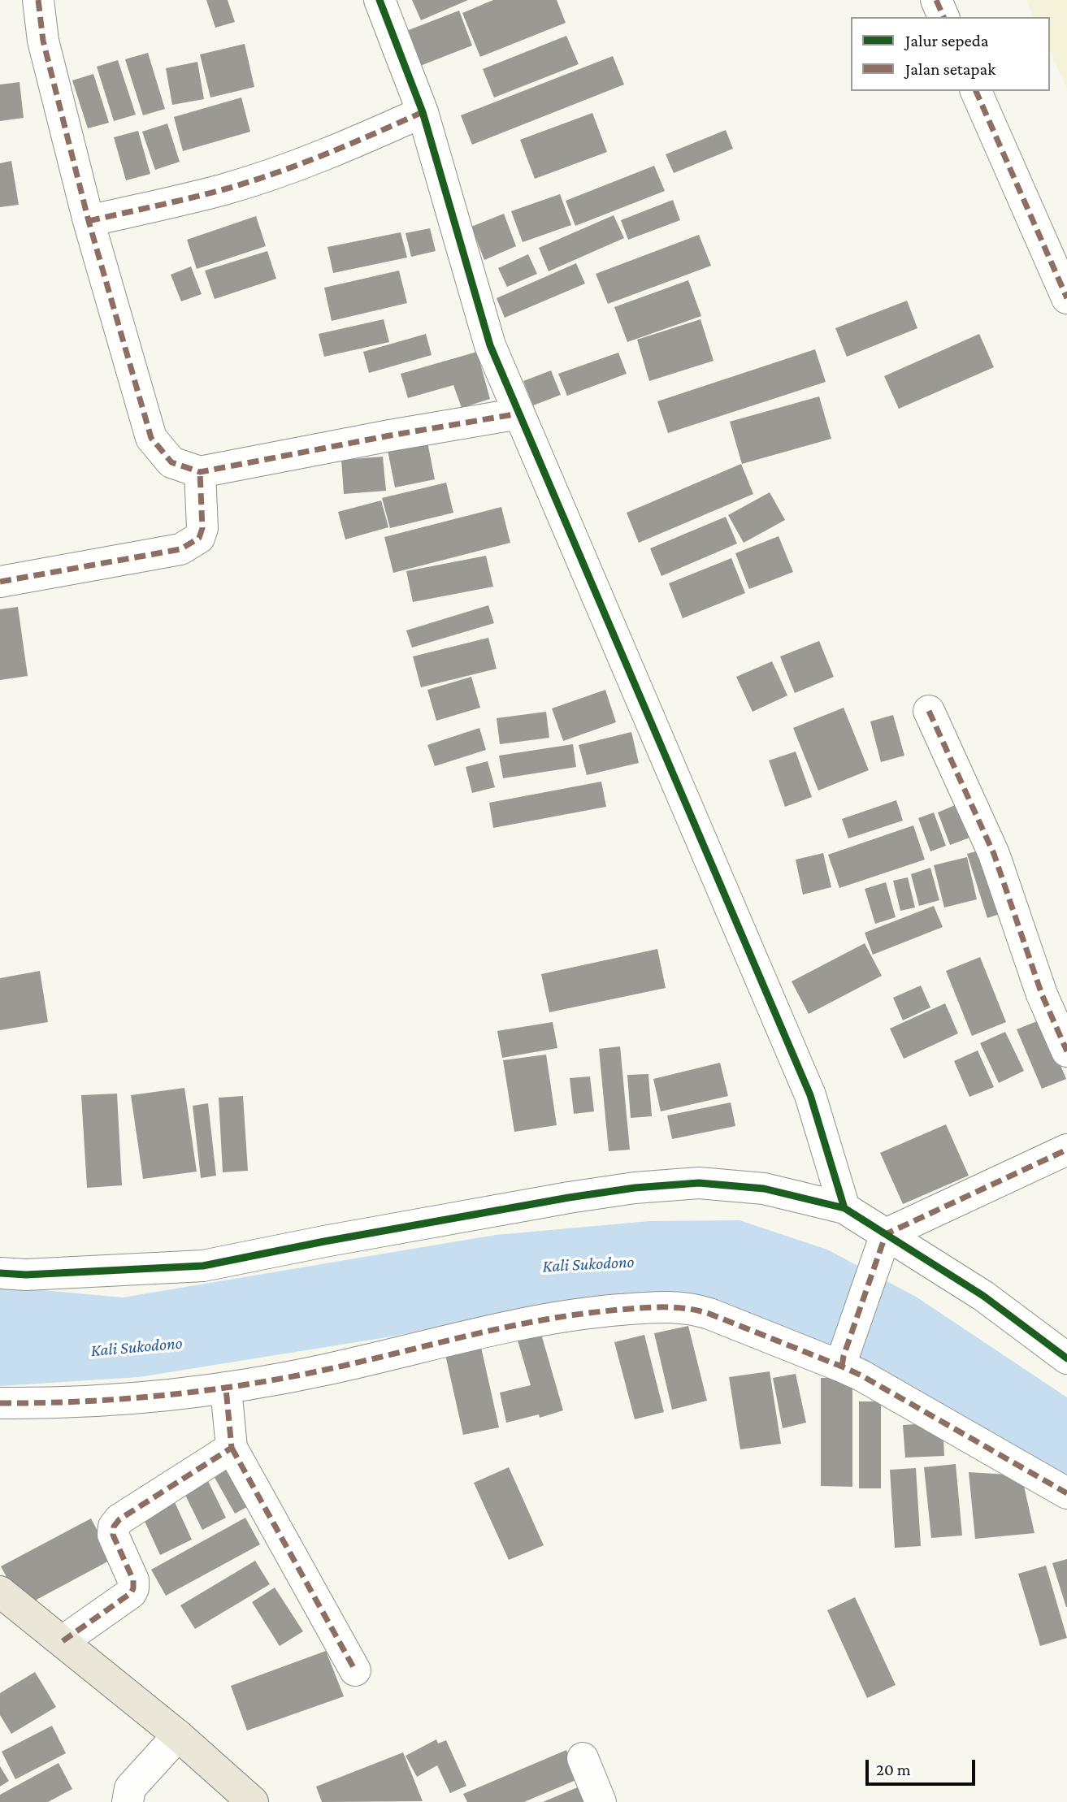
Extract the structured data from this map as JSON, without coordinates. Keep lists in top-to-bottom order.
{
  "water": ["Kali Sukodono"],
  "legend": ["Jalur sepeda", "Jalan setapak"],
  "scale_bar": "20 m"
}
